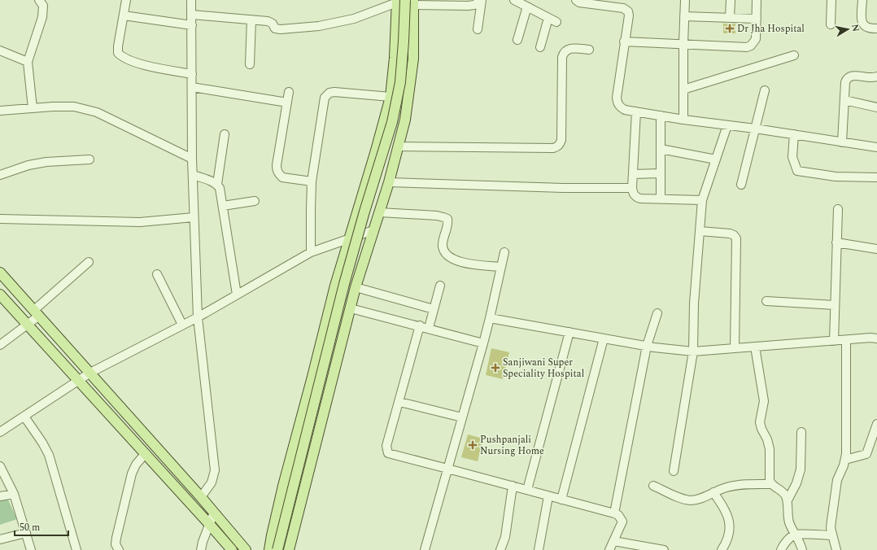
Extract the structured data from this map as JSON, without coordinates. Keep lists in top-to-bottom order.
{
  "places": {
    "health": ["Dr Jha Hospital", "Sanjiwani Super Speciality Hospital", "Pushpanjali Nursing Home"]
  },
  "scale_bar": "50 m",
  "north": "right"
}
